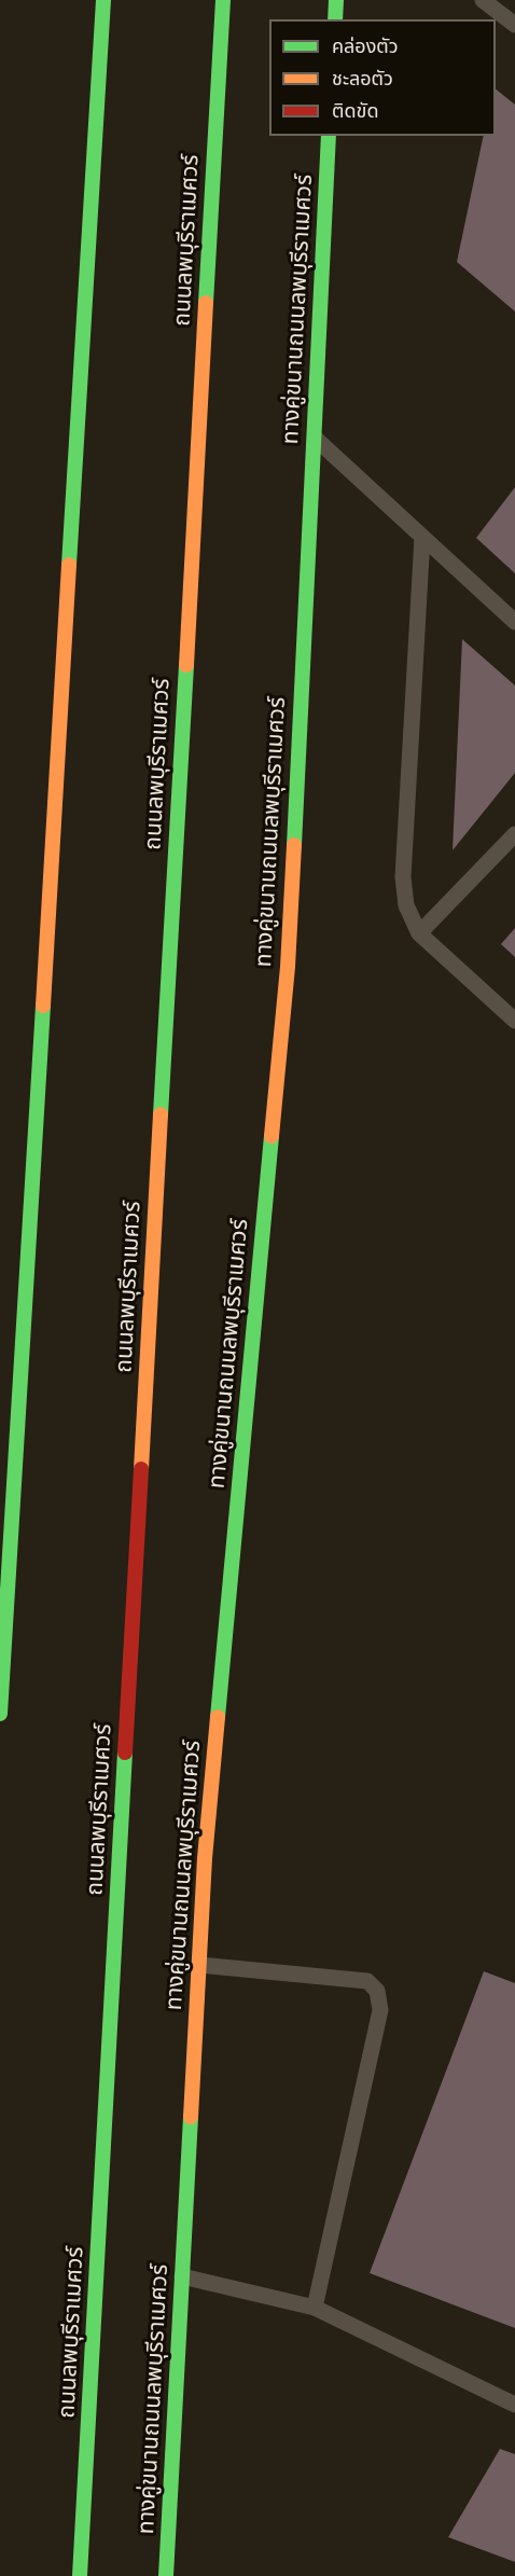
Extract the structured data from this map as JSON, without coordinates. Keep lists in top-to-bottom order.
{
  "streets": {
    "main road": ["ถนนลพบุรีราเมศวร์", "ทางคู่ขนานถนนลพบุรีราเมศวร์"]
  },
  "legend": ["คล่องตัว", "ชะลอตัว", "ติดขัด"]
}
